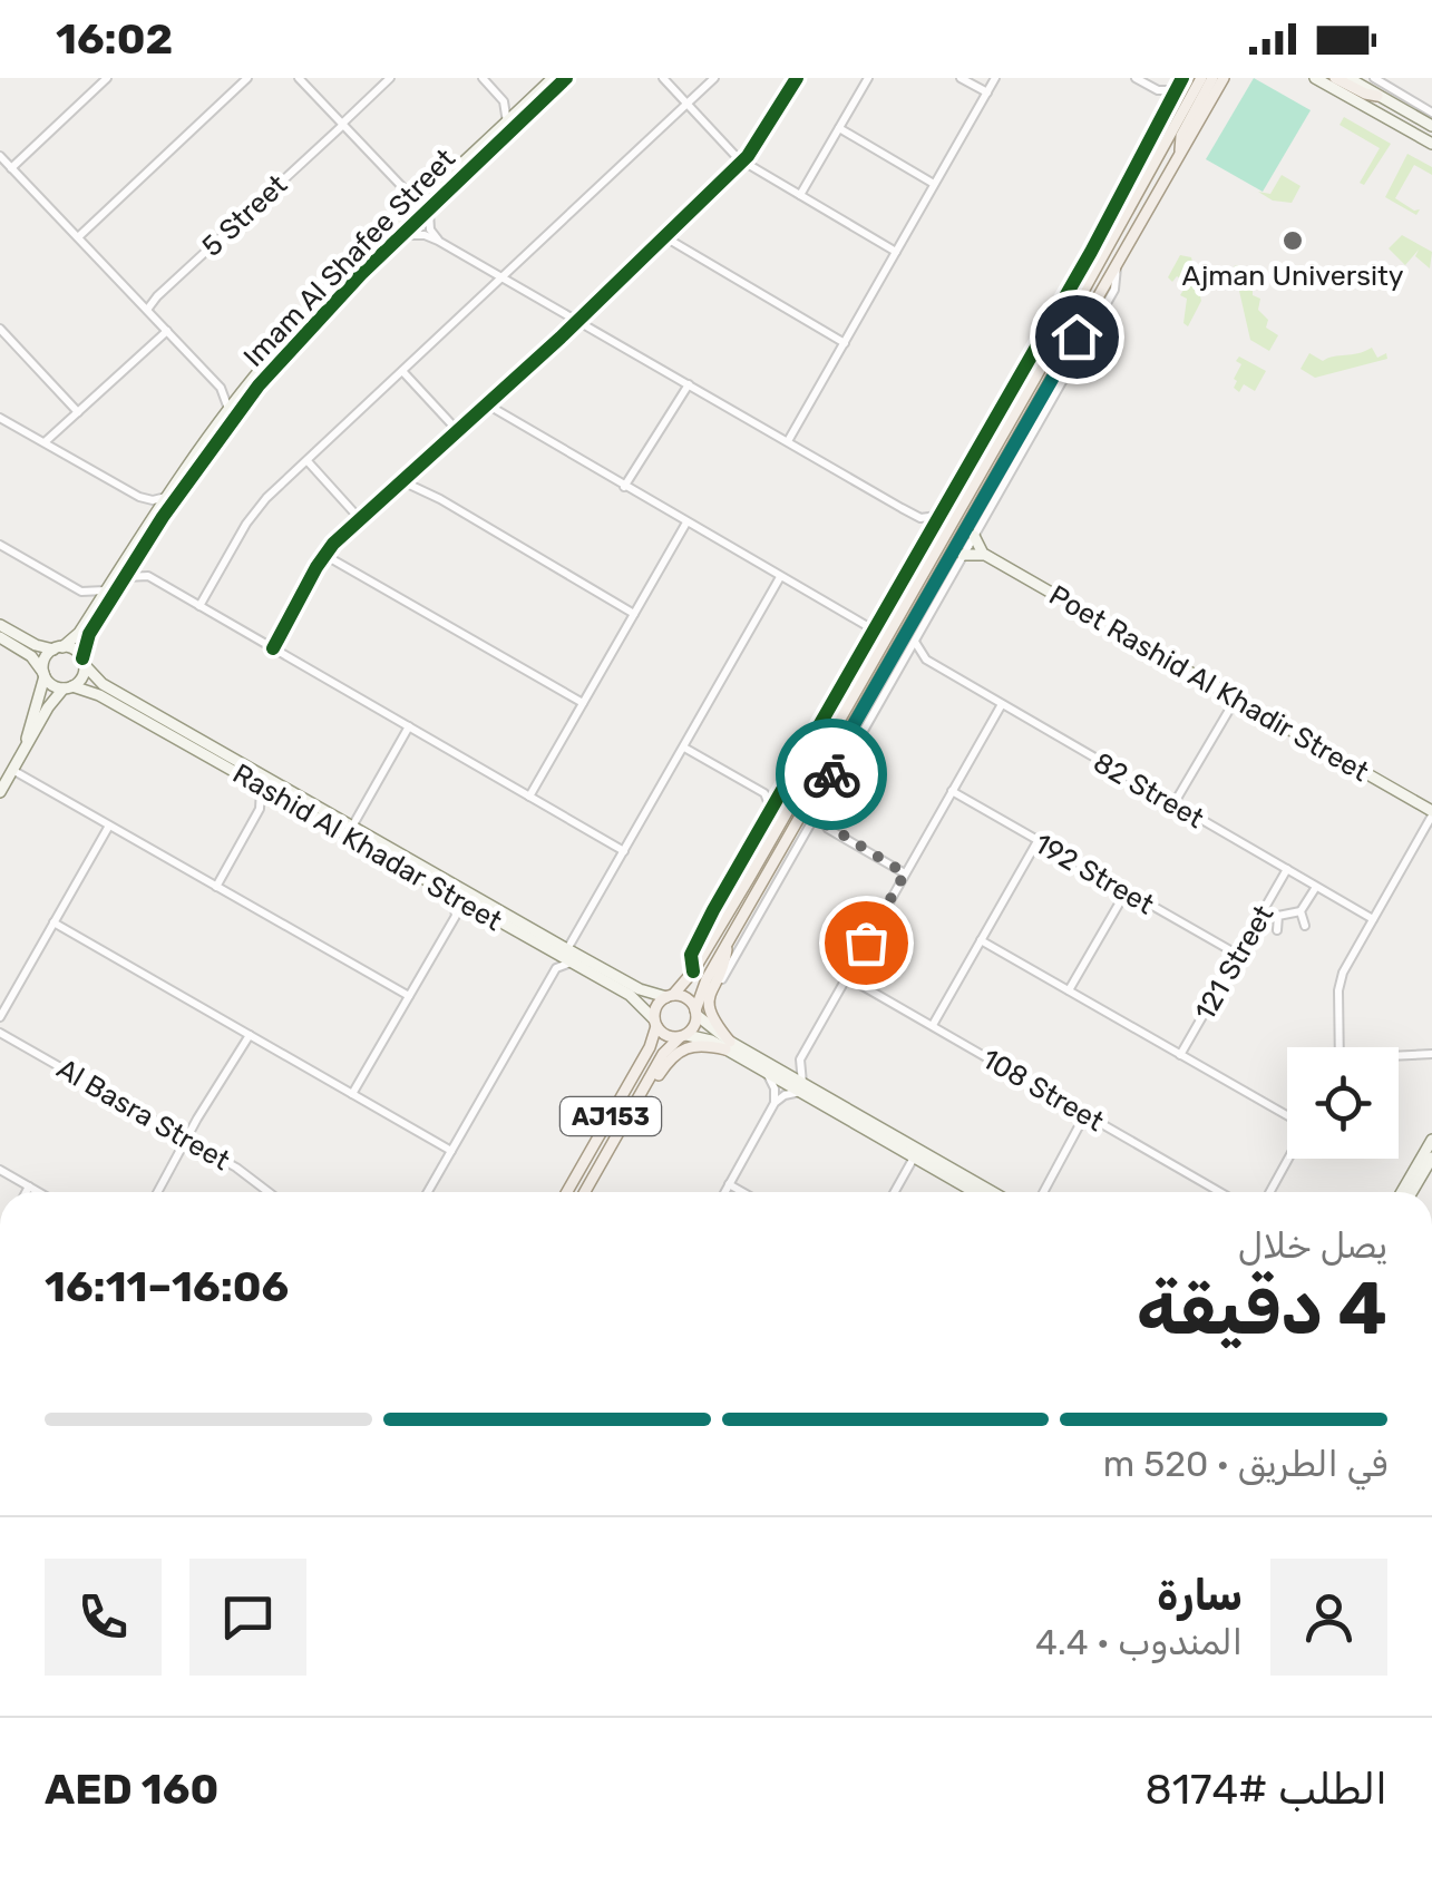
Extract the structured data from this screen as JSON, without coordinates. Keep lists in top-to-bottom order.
{
  "streets": {
    "main road": ["AJ153"],
    "street": [
      "5 Street",
      "Imam Al Shafee Street",
      "Poet Rashid Al Khadir Street",
      "82 Street",
      "Rashid Al Khadar Street",
      "192 Street",
      "121 Street",
      "108 Street",
      "Al Basra Street"
    ]
  },
  "crossings": [
    ["Imam Al Shafee Street", "Rashid Al Khadar Street"],
    ["82 Street", "121 Street"],
    ["Rashid Al Khadar Street", "AJ153"],
    ["192 Street", "121 Street"]
  ],
  "places": ["Ajman University"],
  "page": {
    "status": "16:02",
    "heading": ["4 دقيقة", "يصل خلال", "16:06–16:11"],
    "panel": [
      "سارة",
      "المندوب · 4.4",
      "الطلب #8174",
      "AED 160"
    ],
    "bar": "في الطريق · 520 m"
  }
}
